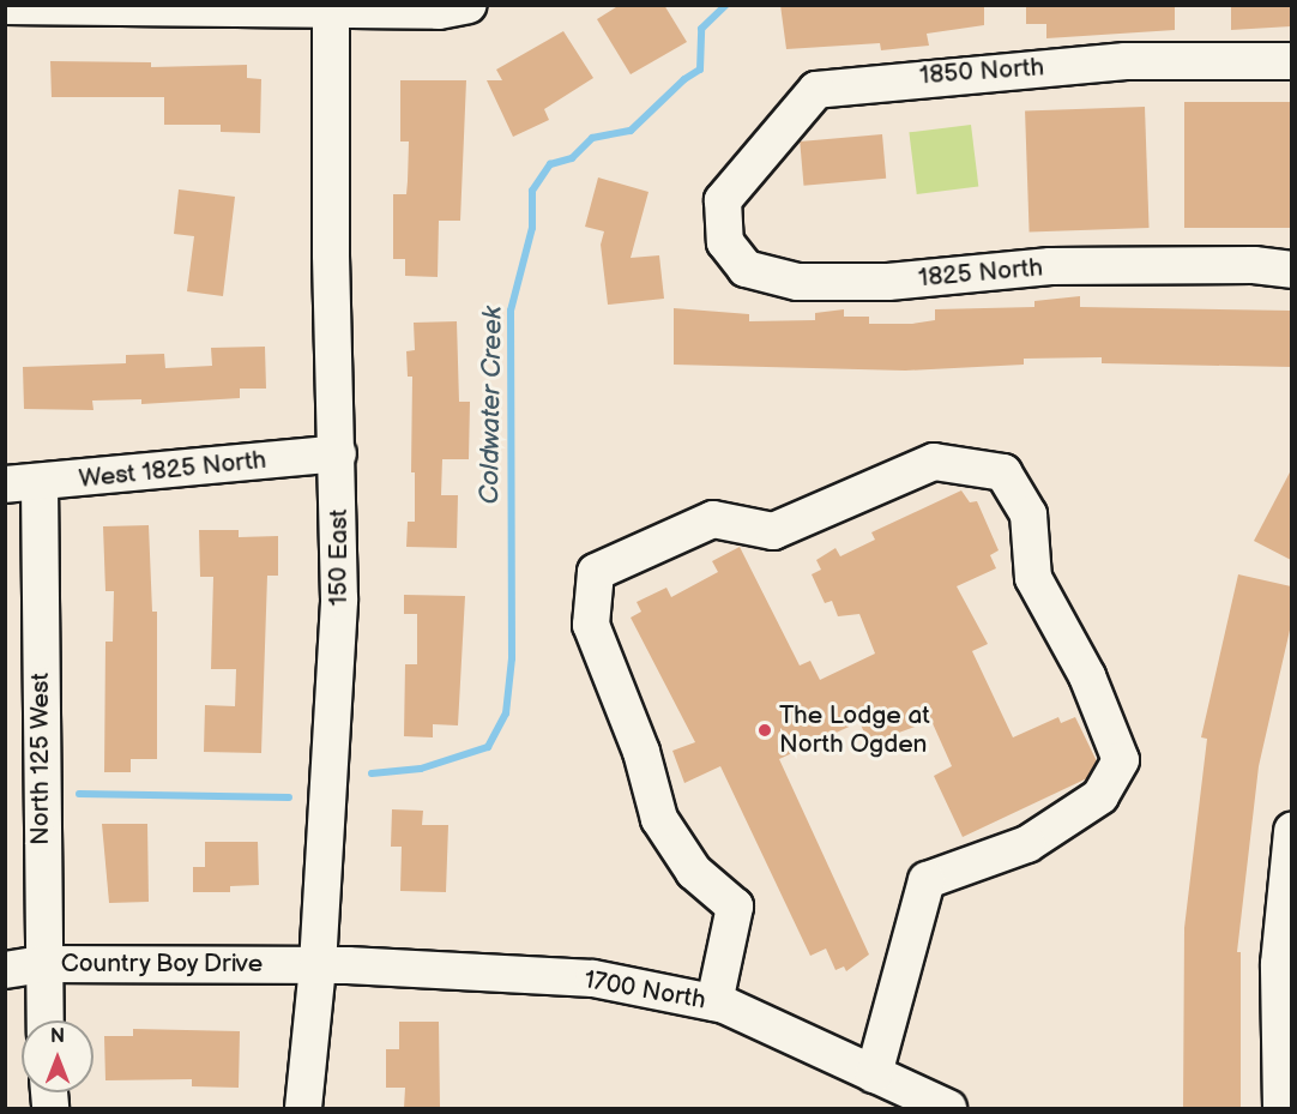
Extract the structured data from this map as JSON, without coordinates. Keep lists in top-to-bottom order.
{
  "streets": {
    "street": [
      "1850 North",
      "1825 North",
      "West 1825 North",
      "150 East",
      "North 125 West",
      "Country Boy Drive",
      "1700 North"
    ]
  },
  "crossings": [
    ["1850 North", "1825 North"],
    ["West 1825 North", "150 East"],
    ["West 1825 North", "North 125 West"],
    ["150 East", "Country Boy Drive"],
    ["150 East", "1700 North"],
    ["North 125 West", "Country Boy Drive"],
    ["Country Boy Drive", "1700 North"]
  ],
  "water": ["Coldwater Creek"],
  "places": ["The Lodge at North Ogden"],
  "north": "top"
}
